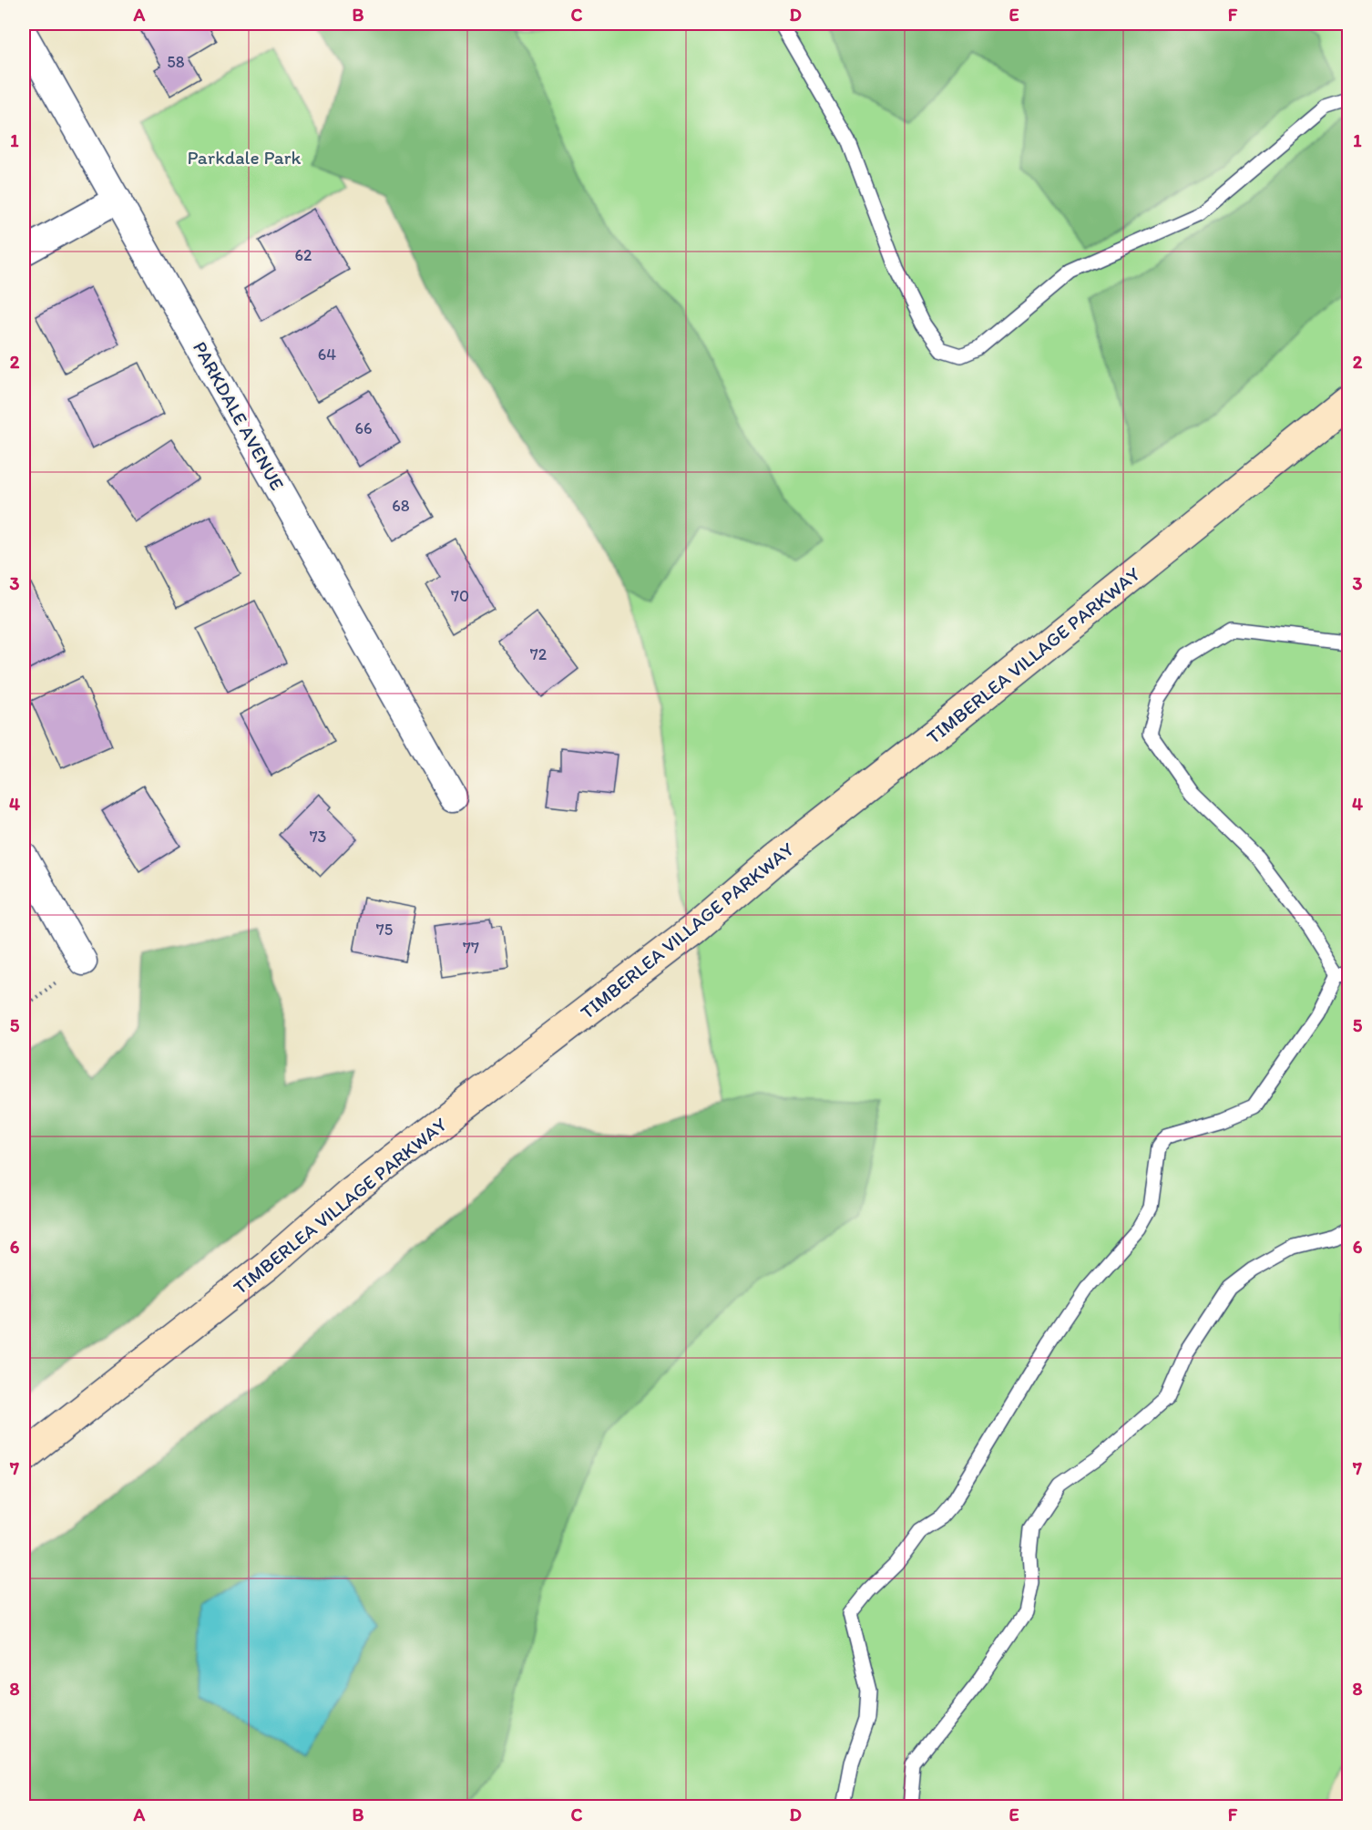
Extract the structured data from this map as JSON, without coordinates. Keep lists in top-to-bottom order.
{
  "streets": {
    "main road": ["TIMBERLEA VILLAGE PARKWAY"],
    "street": ["PARKDALE AVENUE"]
  },
  "parks": ["Parkdale Park"],
  "house_numbers": [
    "58",
    "62",
    "64",
    "66",
    "68",
    "70",
    "72",
    "73",
    "75",
    "77"
  ],
  "grid": {
    "columns": [
      "A",
      "B",
      "C",
      "D",
      "E",
      "F"
    ],
    "rows": [
      "1",
      "2",
      "3",
      "4",
      "5",
      "6",
      "7",
      "8"
    ]
  }
}
